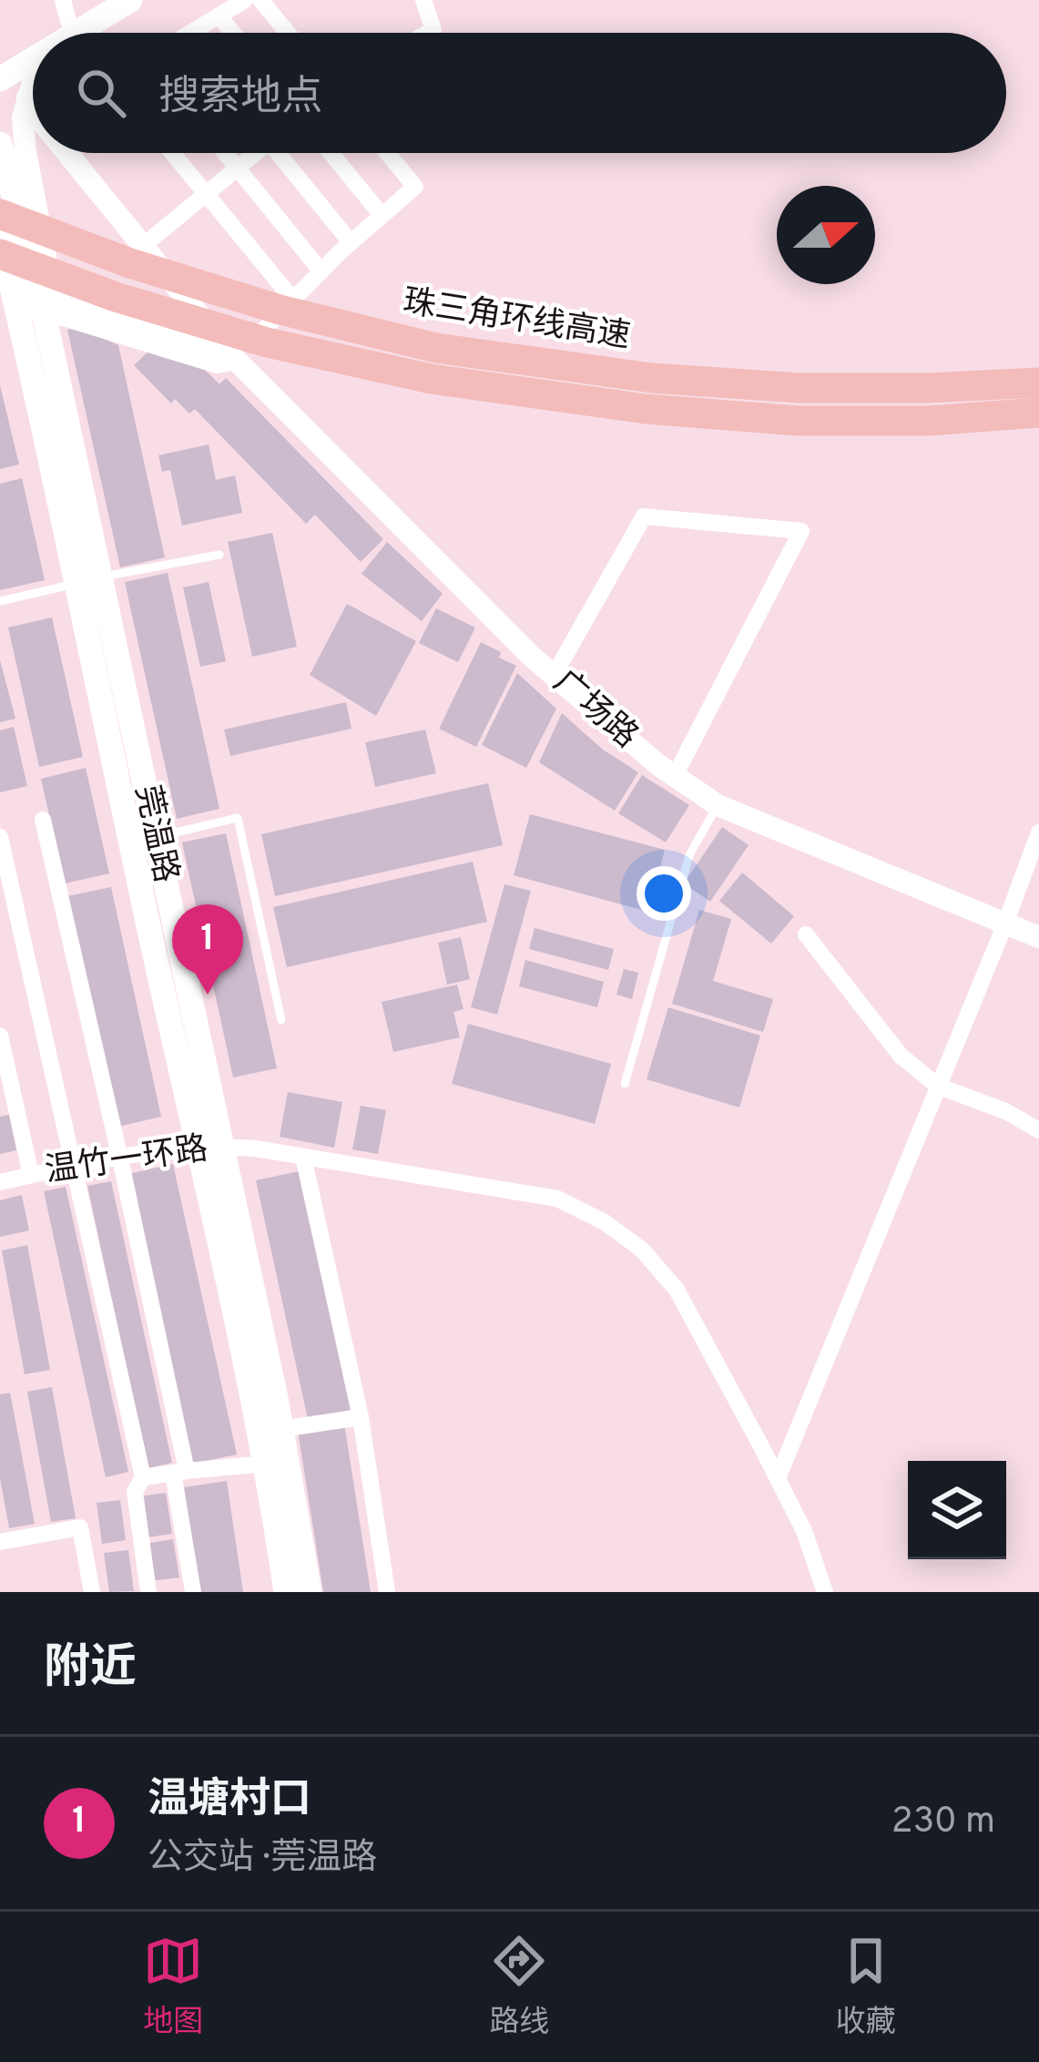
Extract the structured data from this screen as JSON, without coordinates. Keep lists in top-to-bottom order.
{
  "streets": {
    "highway": ["珠三角环线高速"],
    "main road": ["莞温路"],
    "street": ["广场路", "温竹一环路"]
  },
  "crossings": [
    ["莞温路", "温竹一环路"]
  ],
  "north": "right",
  "page": {
    "search": "搜索地点",
    "pins": "1",
    "heading": "附近",
    "list": [
      {
        "mark": "1",
        "name": "温塘村口",
        "note": "公交站 · 莞温路",
        "value": "230 m"
      }
    ],
    "nav": ["地图", "路线", "收藏"]
  }
}
